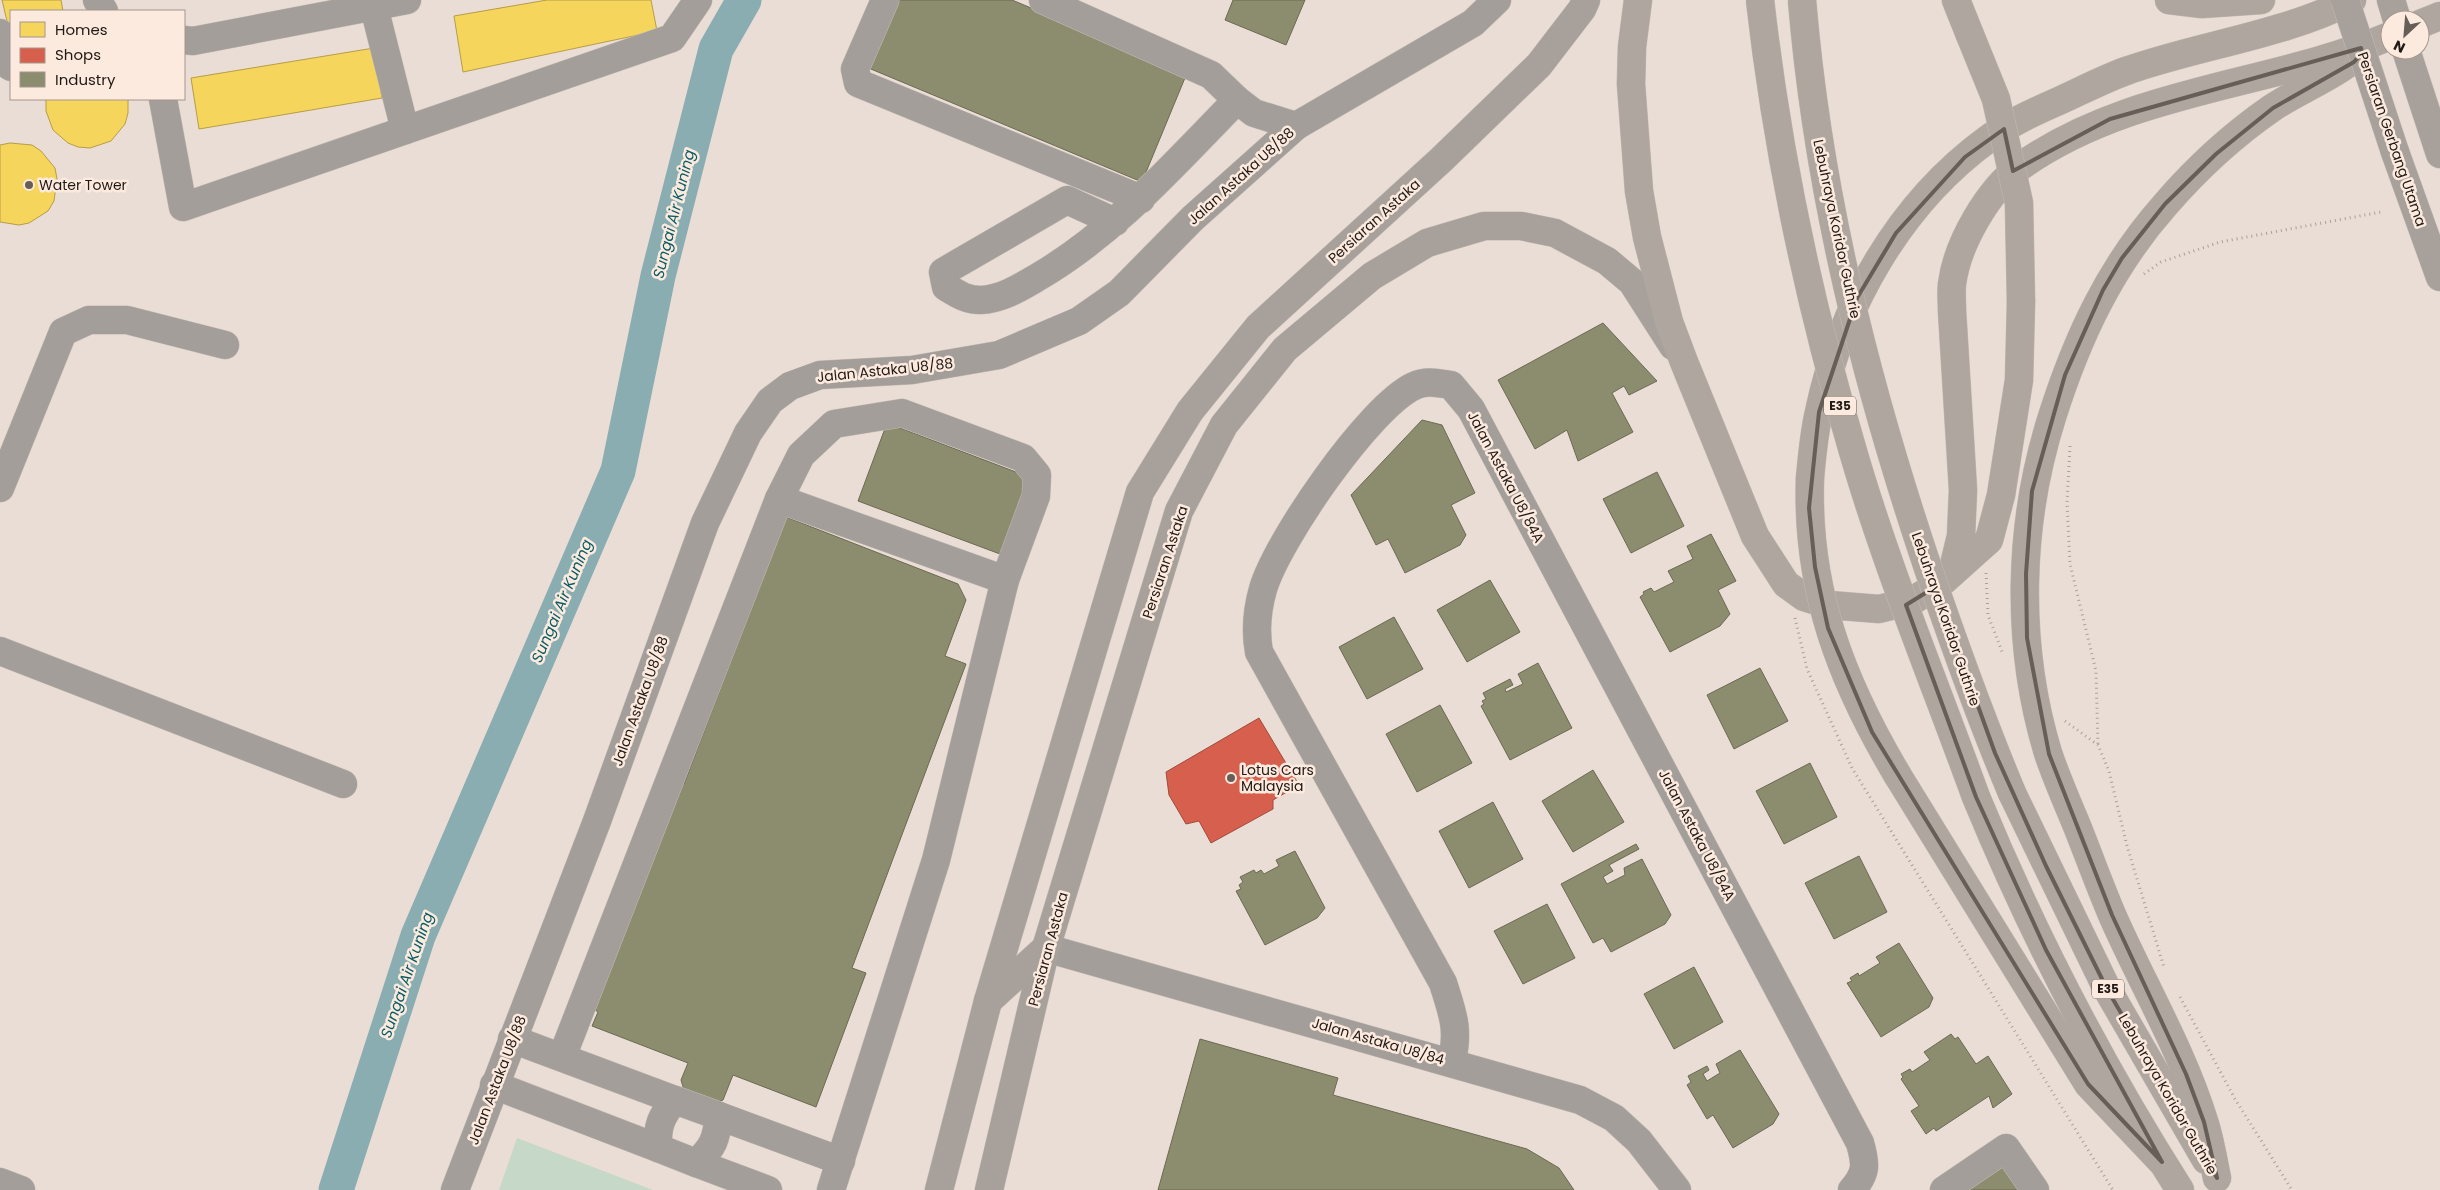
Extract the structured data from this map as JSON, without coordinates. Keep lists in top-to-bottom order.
{
  "streets": {
    "highway": ["Lebuhraya Koridor Guthrie", "E35"],
    "main road": ["Persiaran Gerbang Utama", "Persiaran Astaka"],
    "street": ["Jalan Astaka U8/88", "Jalan Astaka U8/84A", "Jalan Astaka U8/84"]
  },
  "crossings": [
    ["Persiaran Astaka", "Jalan Astaka U8/84"],
    ["Jalan Astaka U8/84A", "Jalan Astaka U8/84"]
  ],
  "water": ["Sungai Air Kuning"],
  "places": ["Water Tower", "Lotus Cars Malaysia"],
  "legend": ["Homes", "Shops", "Industry"],
  "north": "bottom left"
}
